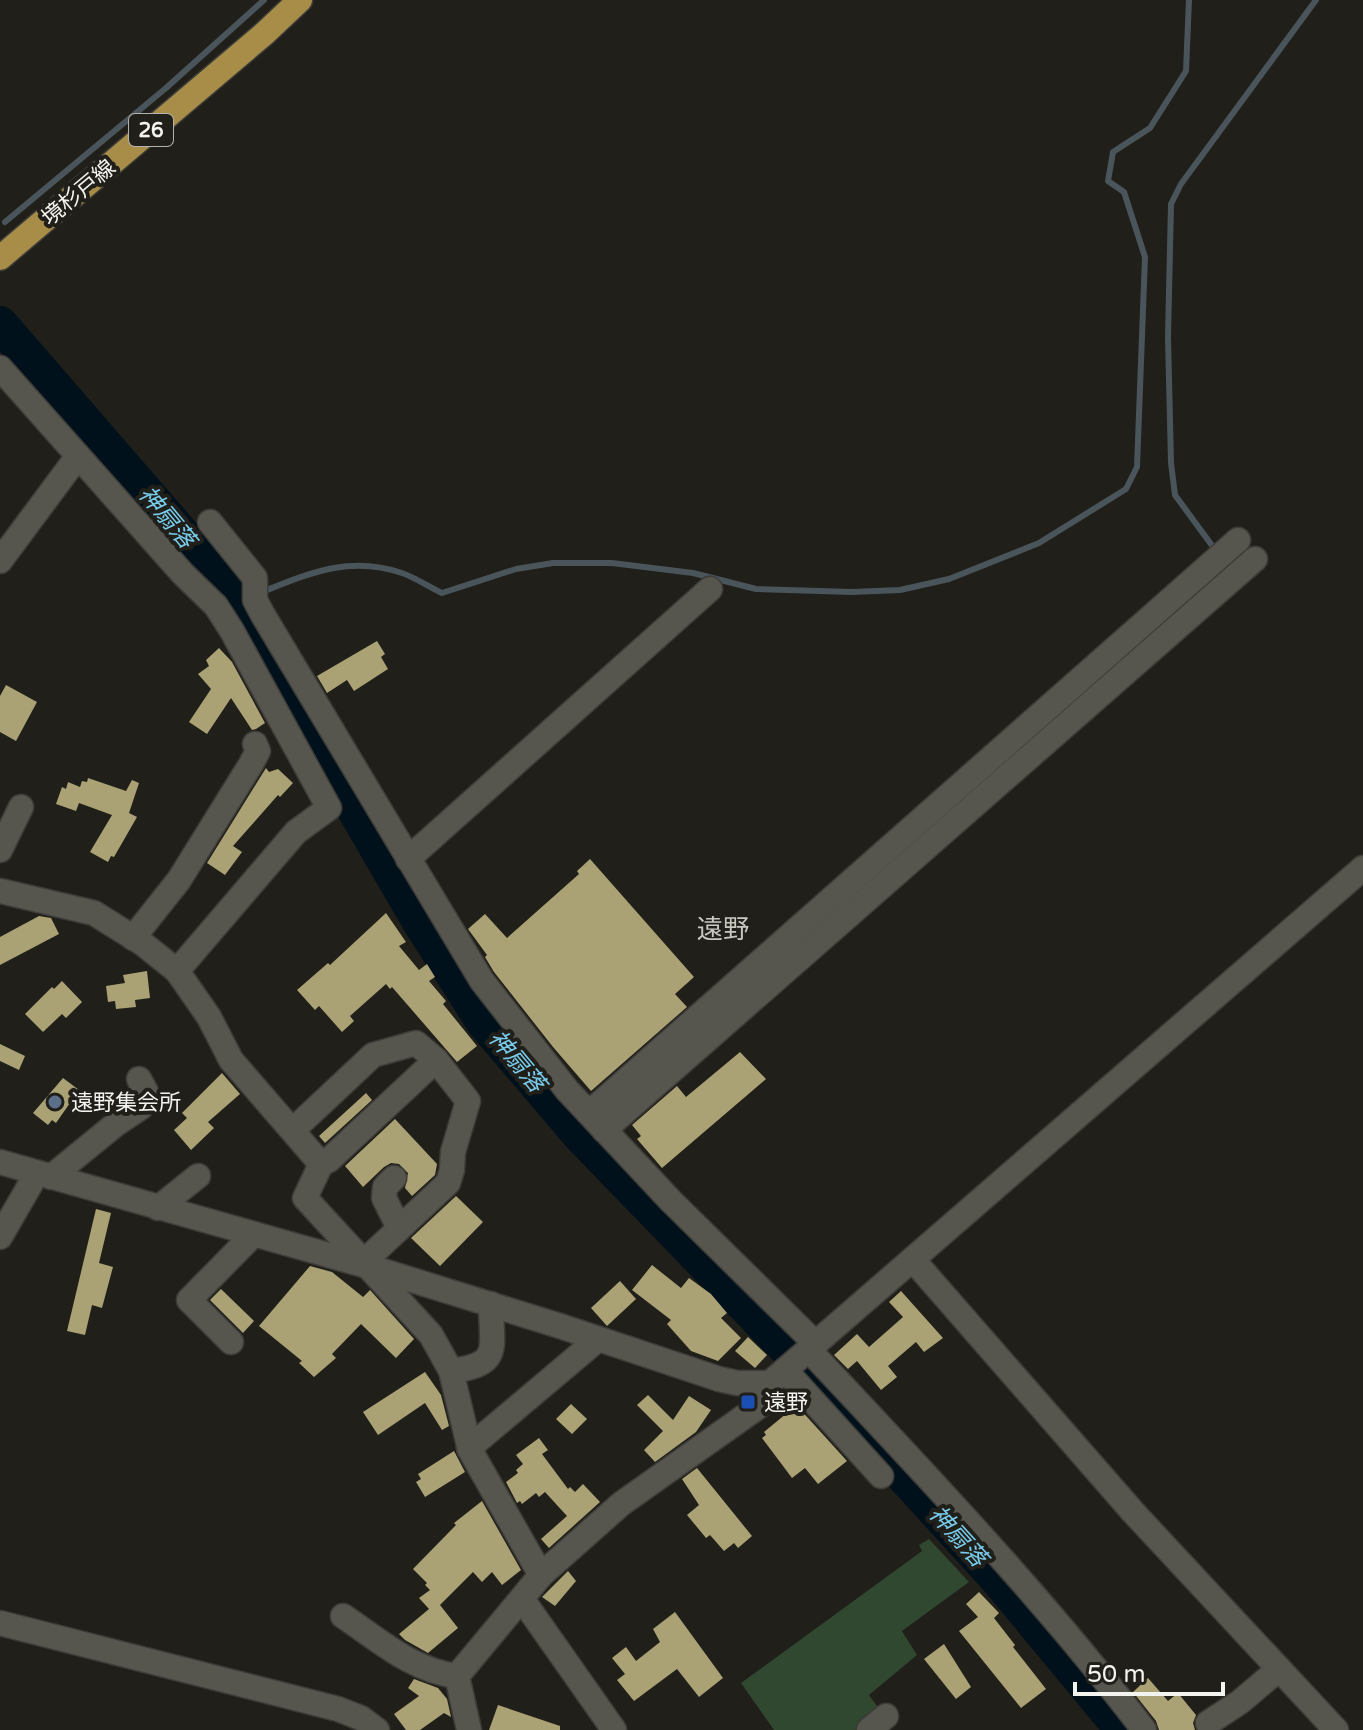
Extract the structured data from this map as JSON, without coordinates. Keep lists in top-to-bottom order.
{
  "streets": {
    "main road": ["26", "境杉戸線"]
  },
  "districts": ["遠野"],
  "water": ["神扇落"],
  "places": {
    "other": ["遠野集会所"],
    "transit": ["遠野"]
  },
  "scale_bar": "50 m"
}
